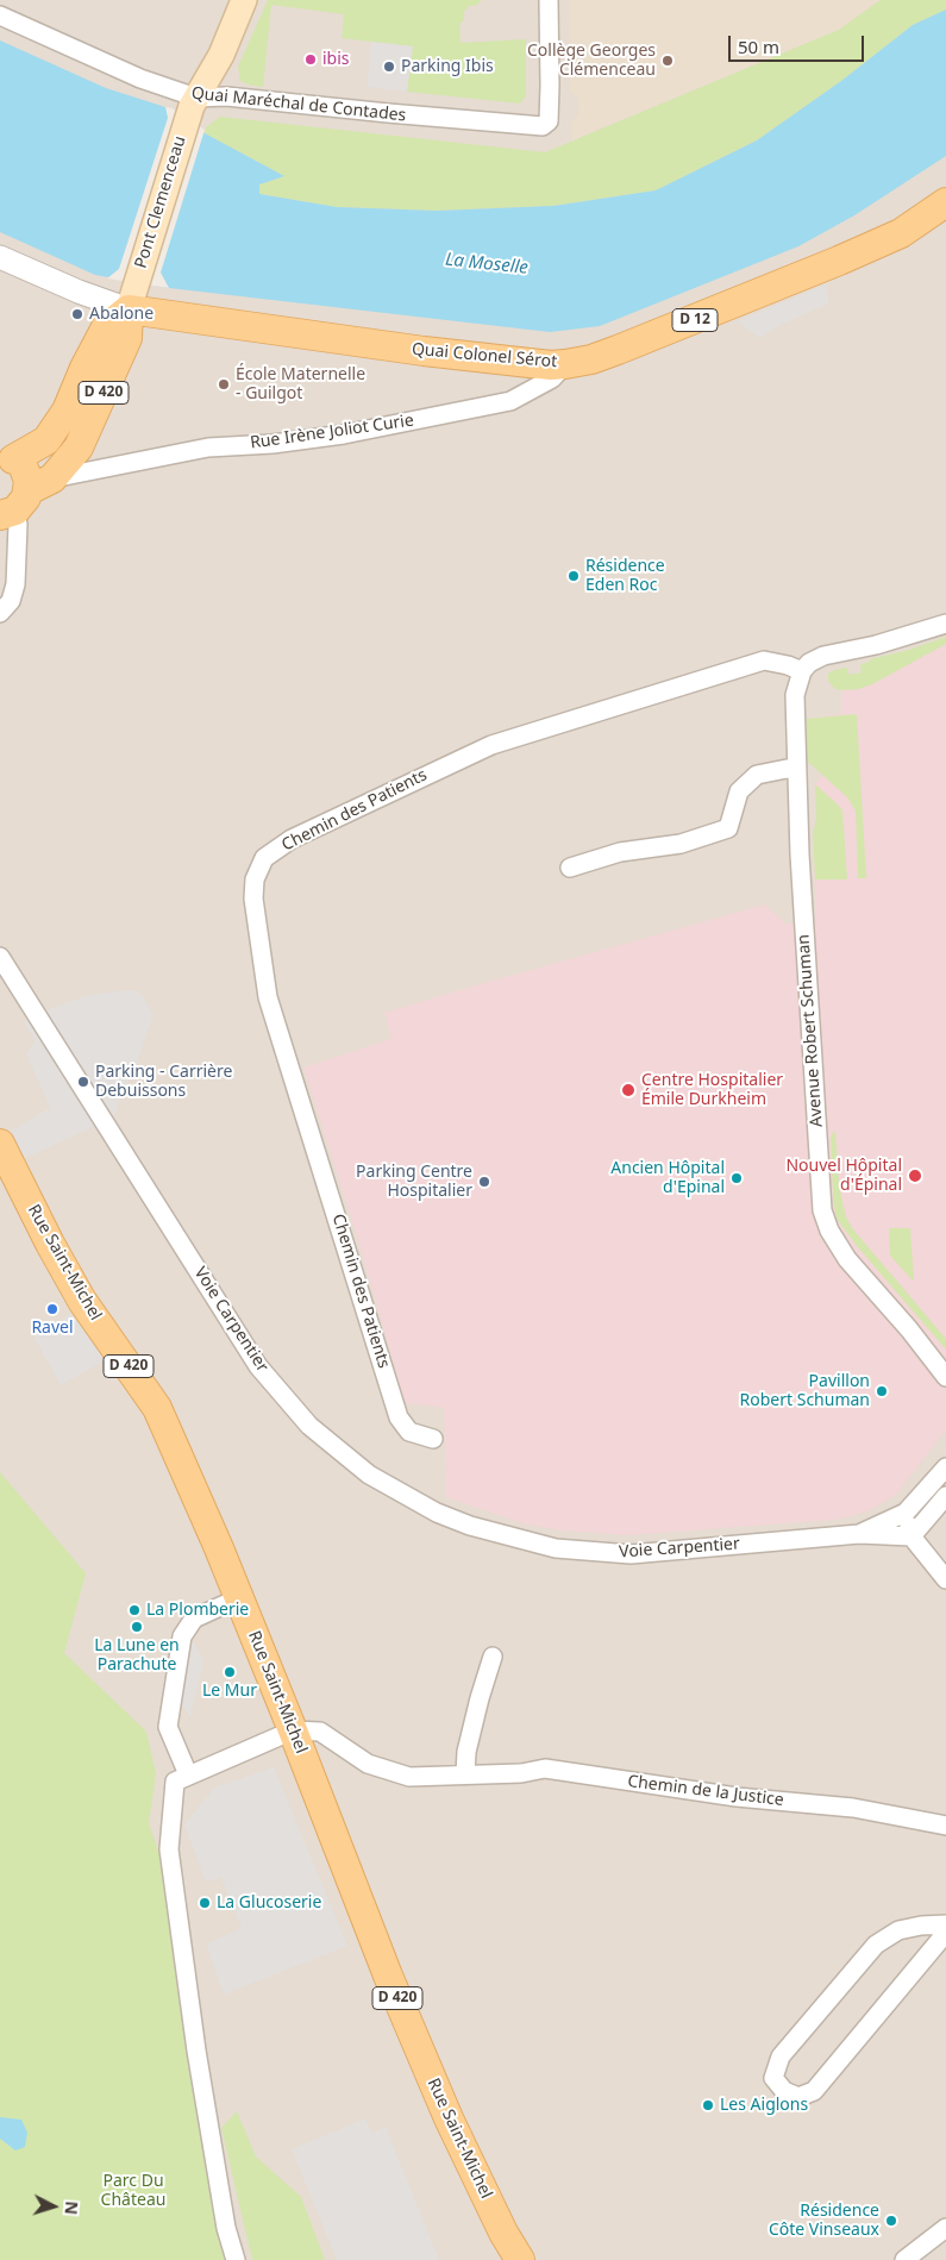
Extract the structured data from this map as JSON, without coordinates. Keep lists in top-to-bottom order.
{
  "streets": {
    "main road": [
      "Pont Clemenceau",
      "D 12",
      "Quai Colonel Sérot",
      "D 420",
      "Rue Saint-Michel"
    ],
    "street": [
      "Quai Maréchal de Contades",
      "Rue Irène Joliot Curie",
      "Chemin des Patients",
      "Avenue Robert Schuman",
      "Voie Carpentier",
      "Chemin de la Justice"
    ]
  },
  "crossings": [
    ["Quai Maréchal de Contades", "Pont Clemenceau"],
    ["Pont Clemenceau", "Quai Colonel Sérot"],
    ["Pont Clemenceau", "D 420"],
    ["Quai Colonel Sérot", "D 420"],
    ["Quai Colonel Sérot", "Rue Irène Joliot Curie"],
    ["D 420", "Rue Irène Joliot Curie"],
    ["Chemin des Patients", "Avenue Robert Schuman"],
    ["Rue Saint-Michel", "Chemin de la Justice"]
  ],
  "water": ["La Moselle"],
  "parks": ["Parc Du Château"],
  "places": [
    "ibis",
    "Collège Georges Clémenceau",
    "Parking Ibis",
    "Abalone",
    "École Maternelle - Guilgot",
    "Résidence Eden Roc",
    "Parking - Carrière Debuissons",
    "Centre Hospitalier Émile Durkheim",
    "Nouvel Hôpital d'Épinal",
    "Ancien Hôpital d'Epinal",
    "Parking Centre Hospitalier",
    "Ravel",
    "Pavillon Robert Schuman",
    "La Plomberie",
    "La Lune en Parachute",
    "Le Mur",
    "La Glucoserie",
    "Les Aiglons",
    "Résidence Côte Vinseaux"
  ],
  "scale_bar": "50 m",
  "north": "right"
}
